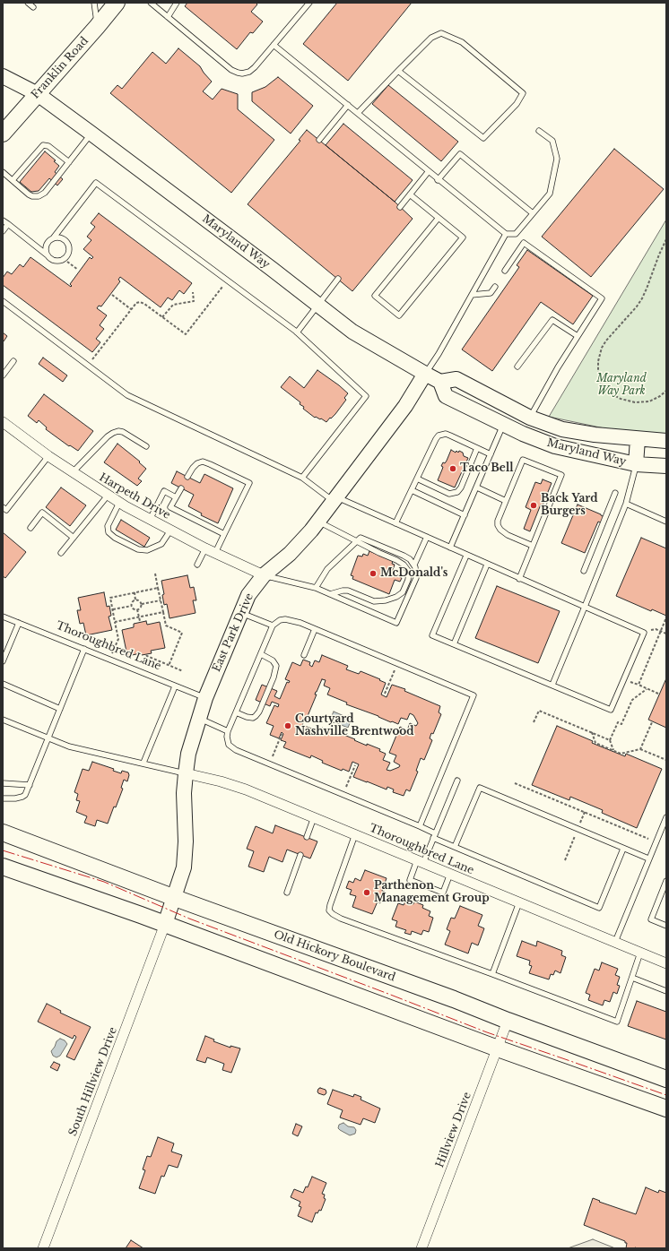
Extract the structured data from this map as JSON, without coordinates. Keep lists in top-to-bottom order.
{
  "streets": {
    "main road": [
      "Franklin Road",
      "Maryland Way",
      "East Park Drive",
      "Old Hickory Boulevard"
    ],
    "street": [
      "Harpeth Drive",
      "Thoroughbred Lane",
      "South Hillview Drive",
      "Hillview Drive"
    ]
  },
  "crossings": [
    ["Franklin Road", "Maryland Way"],
    ["Maryland Way", "East Park Drive"],
    ["Harpeth Drive", "East Park Drive"],
    ["East Park Drive", "Thoroughbred Lane"],
    ["East Park Drive", "Old Hickory Boulevard"],
    ["East Park Drive", "South Hillview Drive"],
    ["Old Hickory Boulevard", "Hillview Drive"]
  ],
  "parks": ["Maryland Way Park"],
  "places": [
    "Taco Bell",
    "Back Yard Burgers",
    "McDonald's",
    "Courtyard Nashville Brentwood",
    "Parthenon Management Group"
  ]
}
